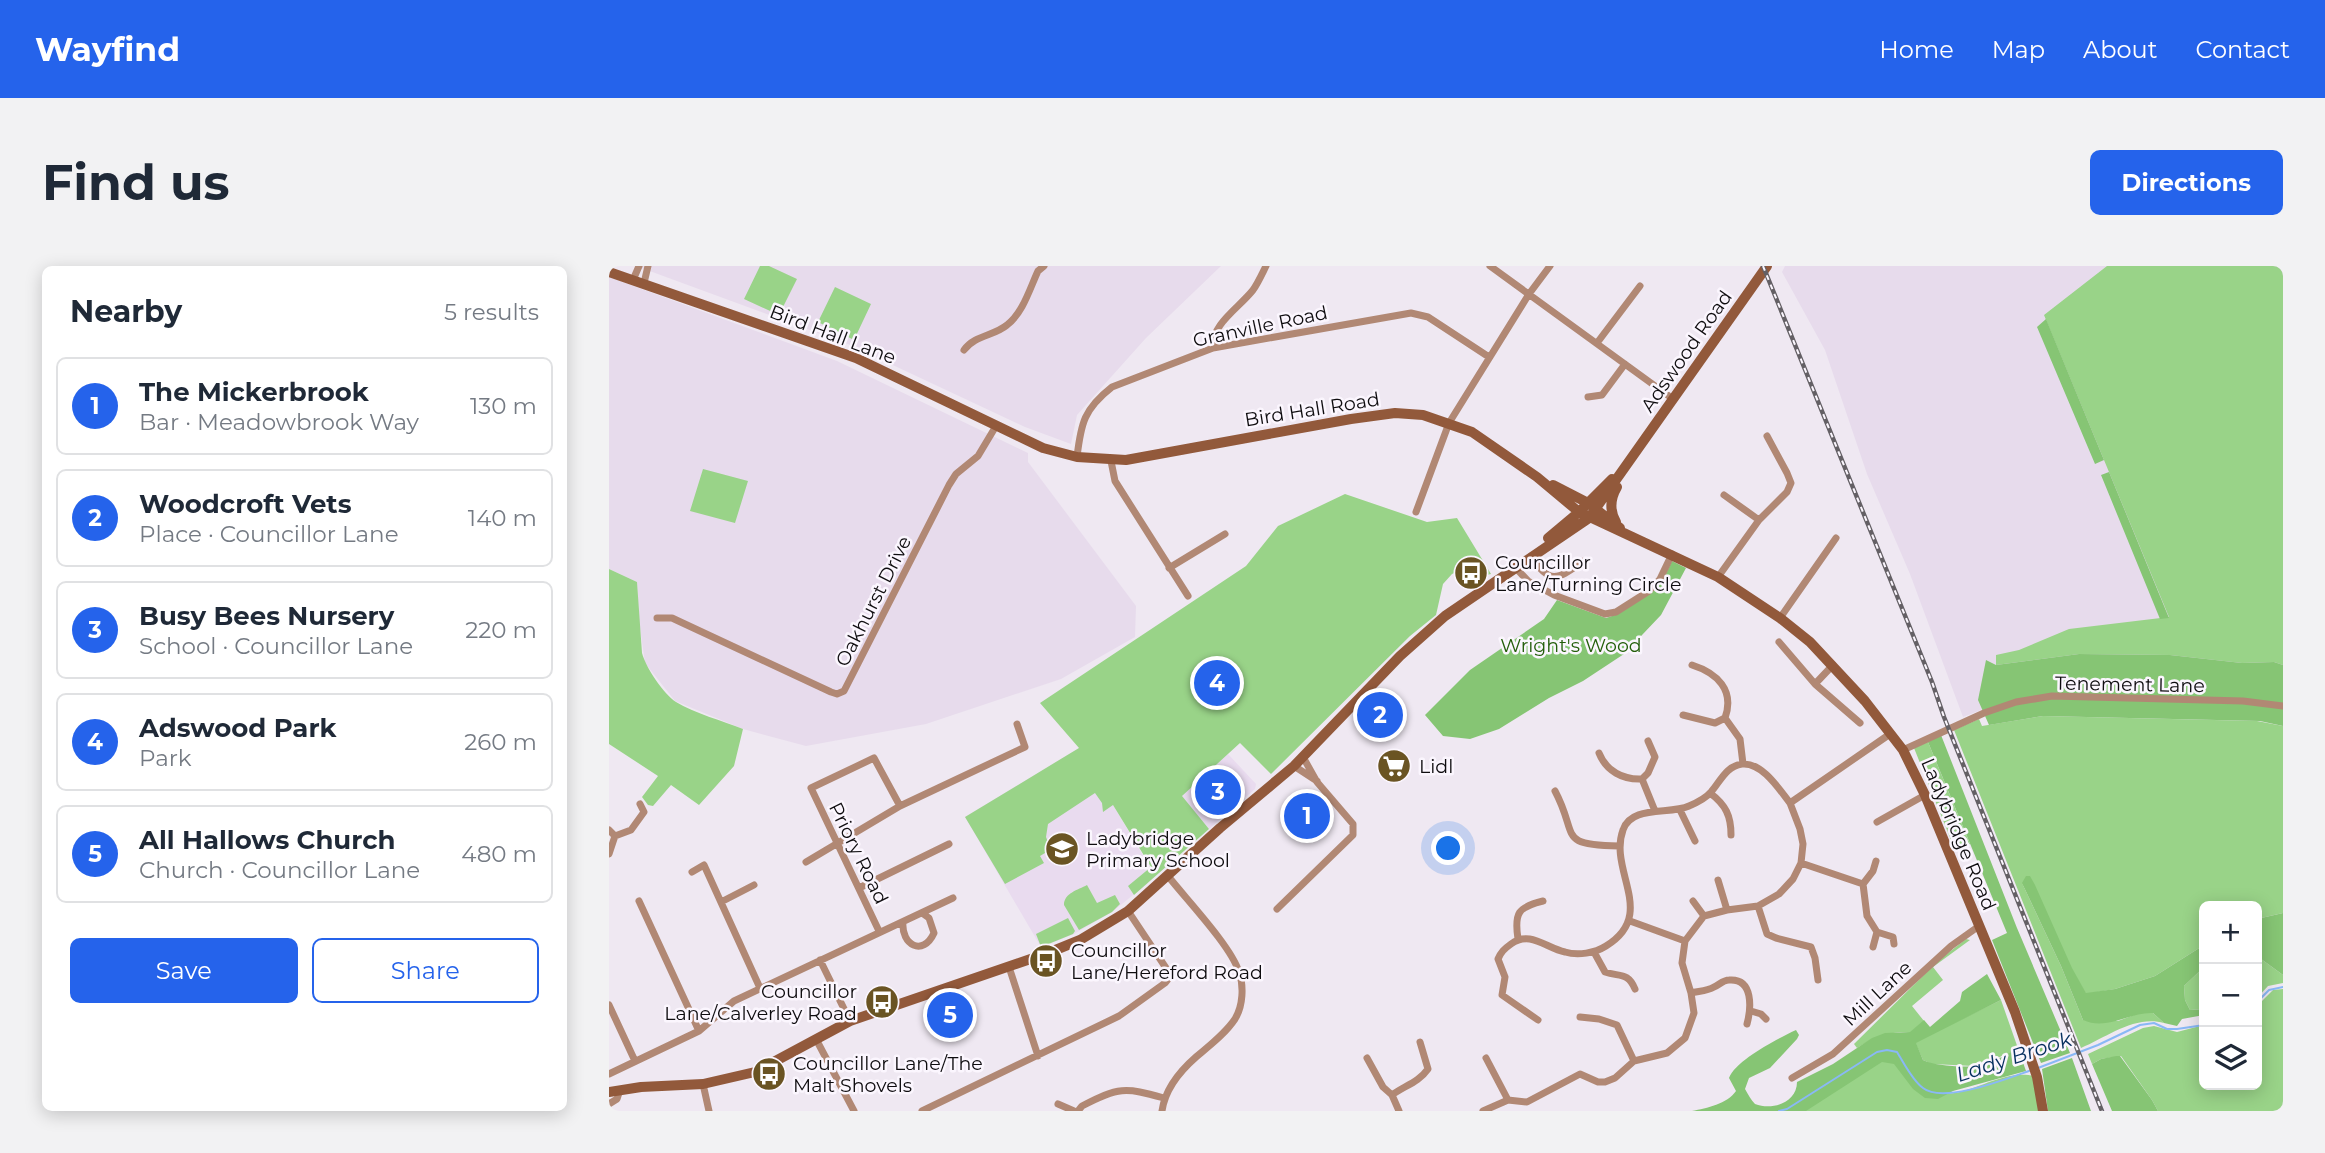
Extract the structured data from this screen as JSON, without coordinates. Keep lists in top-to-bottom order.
{
  "streets": {
    "street": [
      "Granville Road",
      "Bird Hall Lane",
      "Adswood Road",
      "Bird Hall Road",
      "Oakhurst Drive",
      "Tenement Lane",
      "Ladybridge Road",
      "Priory Road",
      "Mill Lane"
    ]
  },
  "crossings": [
    ["Granville Road", "Bird Hall Lane"],
    ["Granville Road", "Bird Hall Road"],
    ["Bird Hall Lane", "Bird Hall Road"],
    ["Bird Hall Lane", "Oakhurst Drive"],
    ["Adswood Road", "Bird Hall Road"],
    ["Adswood Road", "Ladybridge Road"],
    ["Bird Hall Road", "Ladybridge Road"],
    ["Tenement Lane", "Ladybridge Road"],
    ["Ladybridge Road", "Mill Lane"]
  ],
  "water": ["Lady Brook"],
  "parks": ["Wright's Wood"],
  "places": {
    "bus stop": [
      "Councillor Lane/Turning Circle",
      "Councillor Lane/Hereford Road",
      "Councillor Lane/Calverley Road",
      "Councillor Lane/The Malt Shovels"
    ],
    "supermarket": ["Lidl"],
    "school or university": ["Ladybridge Primary School"]
  },
  "page": {
    "header": "Wayfind",
    "nav": [
      "Home",
      "Map",
      "About",
      "Contact"
    ],
    "buttons": [
      "Directions",
      ["Save", "Share"]
    ],
    "title": "Find us",
    "heading": ["Nearby", "5 results"],
    "list": [
      {
        "mark": "1",
        "name": "The Mickerbrook",
        "note": "Bar · Meadowbrook Way",
        "value": "130 m"
      },
      {
        "mark": "2",
        "name": "Woodcroft Vets",
        "note": "Place · Councillor Lane",
        "value": "140 m"
      },
      {
        "mark": "3",
        "name": "Busy Bees Nursery",
        "note": "School · Councillor Lane",
        "value": "220 m"
      },
      {
        "mark": "4",
        "name": "Adswood Park",
        "note": "Park",
        "value": "260 m"
      },
      {
        "mark": "5",
        "name": "All Hallows Church",
        "note": "Church · Councillor Lane",
        "value": "480 m"
      }
    ],
    "pins": [
      "4",
      "2",
      "3",
      "1",
      "5"
    ],
    "map_buttons": ["+", "−"]
  }
}
